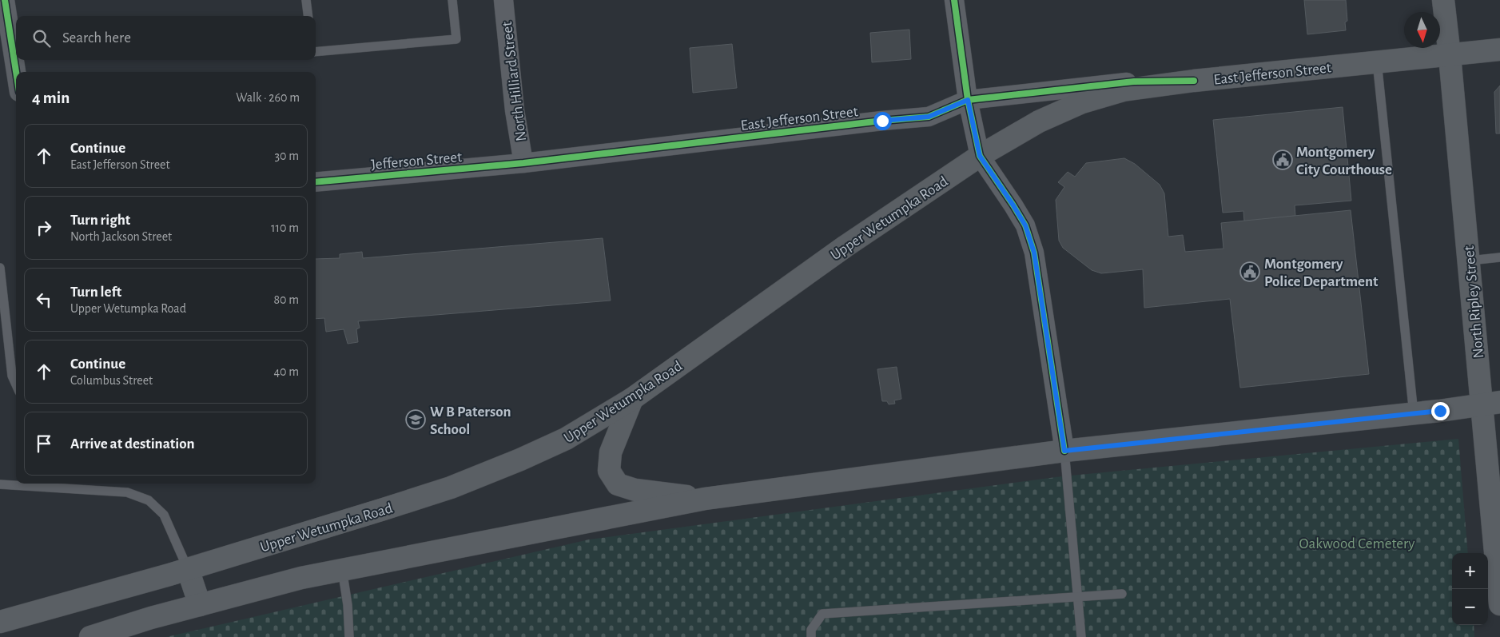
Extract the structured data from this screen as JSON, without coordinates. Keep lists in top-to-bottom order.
{
  "streets": {
    "main road": ["East Jefferson Street", "Upper Wetumpka Road", "North Ripley Street"],
    "street": ["North Hilliard Street", "Jefferson Street"]
  },
  "crossings": [
    ["East Jefferson Street", "North Hilliard Street"],
    ["East Jefferson Street", "Jefferson Street"],
    ["East Jefferson Street", "Upper Wetumpka Road"],
    ["East Jefferson Street", "North Ripley Street"],
    ["North Hilliard Street", "Jefferson Street"]
  ],
  "parks": ["Oakwood Cemetery"],
  "places": {
    "public building": ["Montgomery City Courthouse", "Montgomery Police Department"],
    "school or university": ["W B Paterson School"]
  },
  "north": "bottom",
  "page": {
    "search": "Search here",
    "heading": ["4 min", "Walk · 260 m"],
    "list": [
      ["Continue", "East Jefferson Street", "30 m"],
      ["Turn right", "North Jackson Street", "110 m"],
      ["Turn left", "Upper Wetumpka Road", "80 m"],
      ["Continue", "Columbus Street", "40 m"],
      "Arrive at destination"
    ],
    "map_buttons": ["+", "−"]
  }
}
